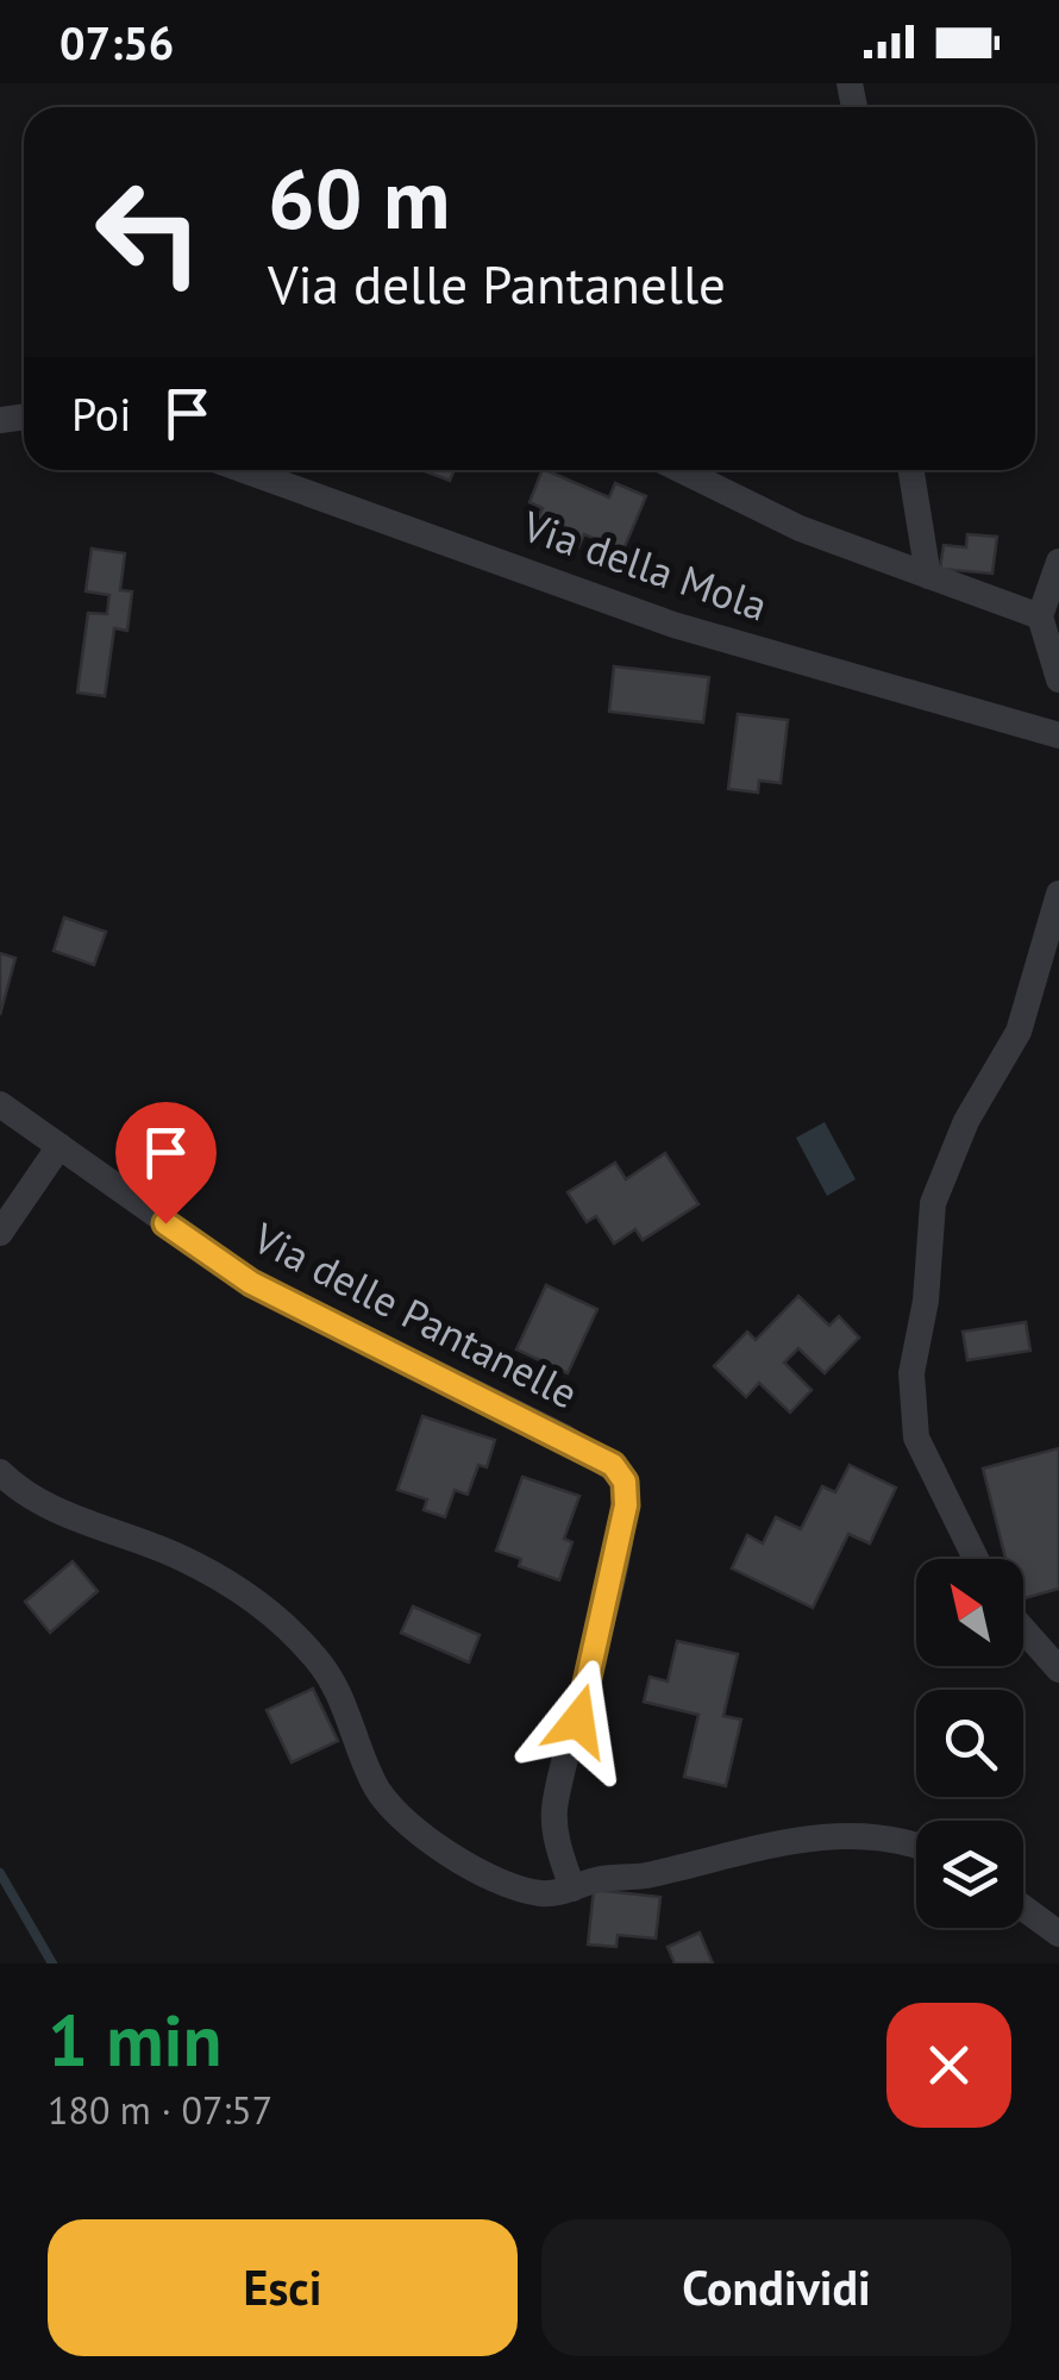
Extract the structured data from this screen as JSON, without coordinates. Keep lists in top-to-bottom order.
{
  "streets": {
    "street": ["Via della Mola", "Via delle Pantanelle"]
  },
  "north": "top left",
  "page": {
    "status": "07:56",
    "turn": ["60 m", "Via delle Pantanelle"],
    "then": "Poi",
    "heading": ["1 min", "180 m · 07:57"],
    "buttons": ["Esci", "Condividi"]
  }
}
